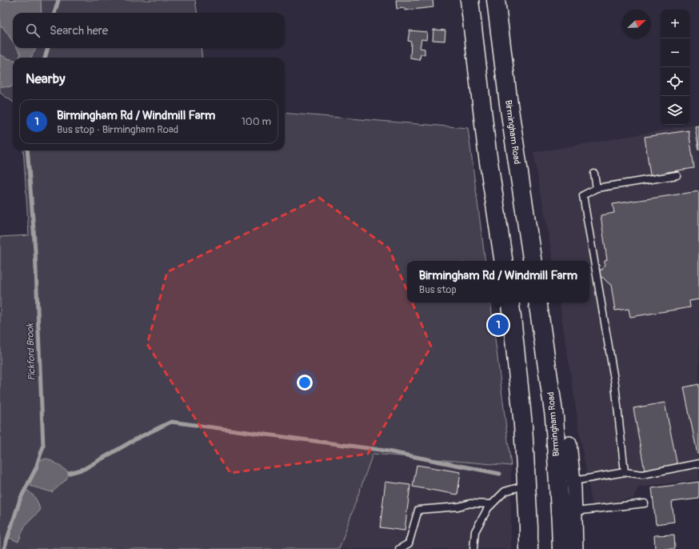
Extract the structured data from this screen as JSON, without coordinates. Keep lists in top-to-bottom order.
{
  "streets": {
    "highway": ["Birmingham Road"]
  },
  "water": ["Pickford Brook"],
  "north": "top right",
  "page": {
    "map_buttons": ["+", "−"],
    "search": "Search here",
    "heading": "Nearby",
    "list": [
      {
        "mark": "1",
        "name": "Birmingham Rd / Windmill Farm",
        "note": "Bus stop · Birmingham Road",
        "value": "100 m"
      }
    ],
    "popup": ["Birmingham Rd / Windmill Farm", "Bus stop"],
    "pins": "1"
  }
}
